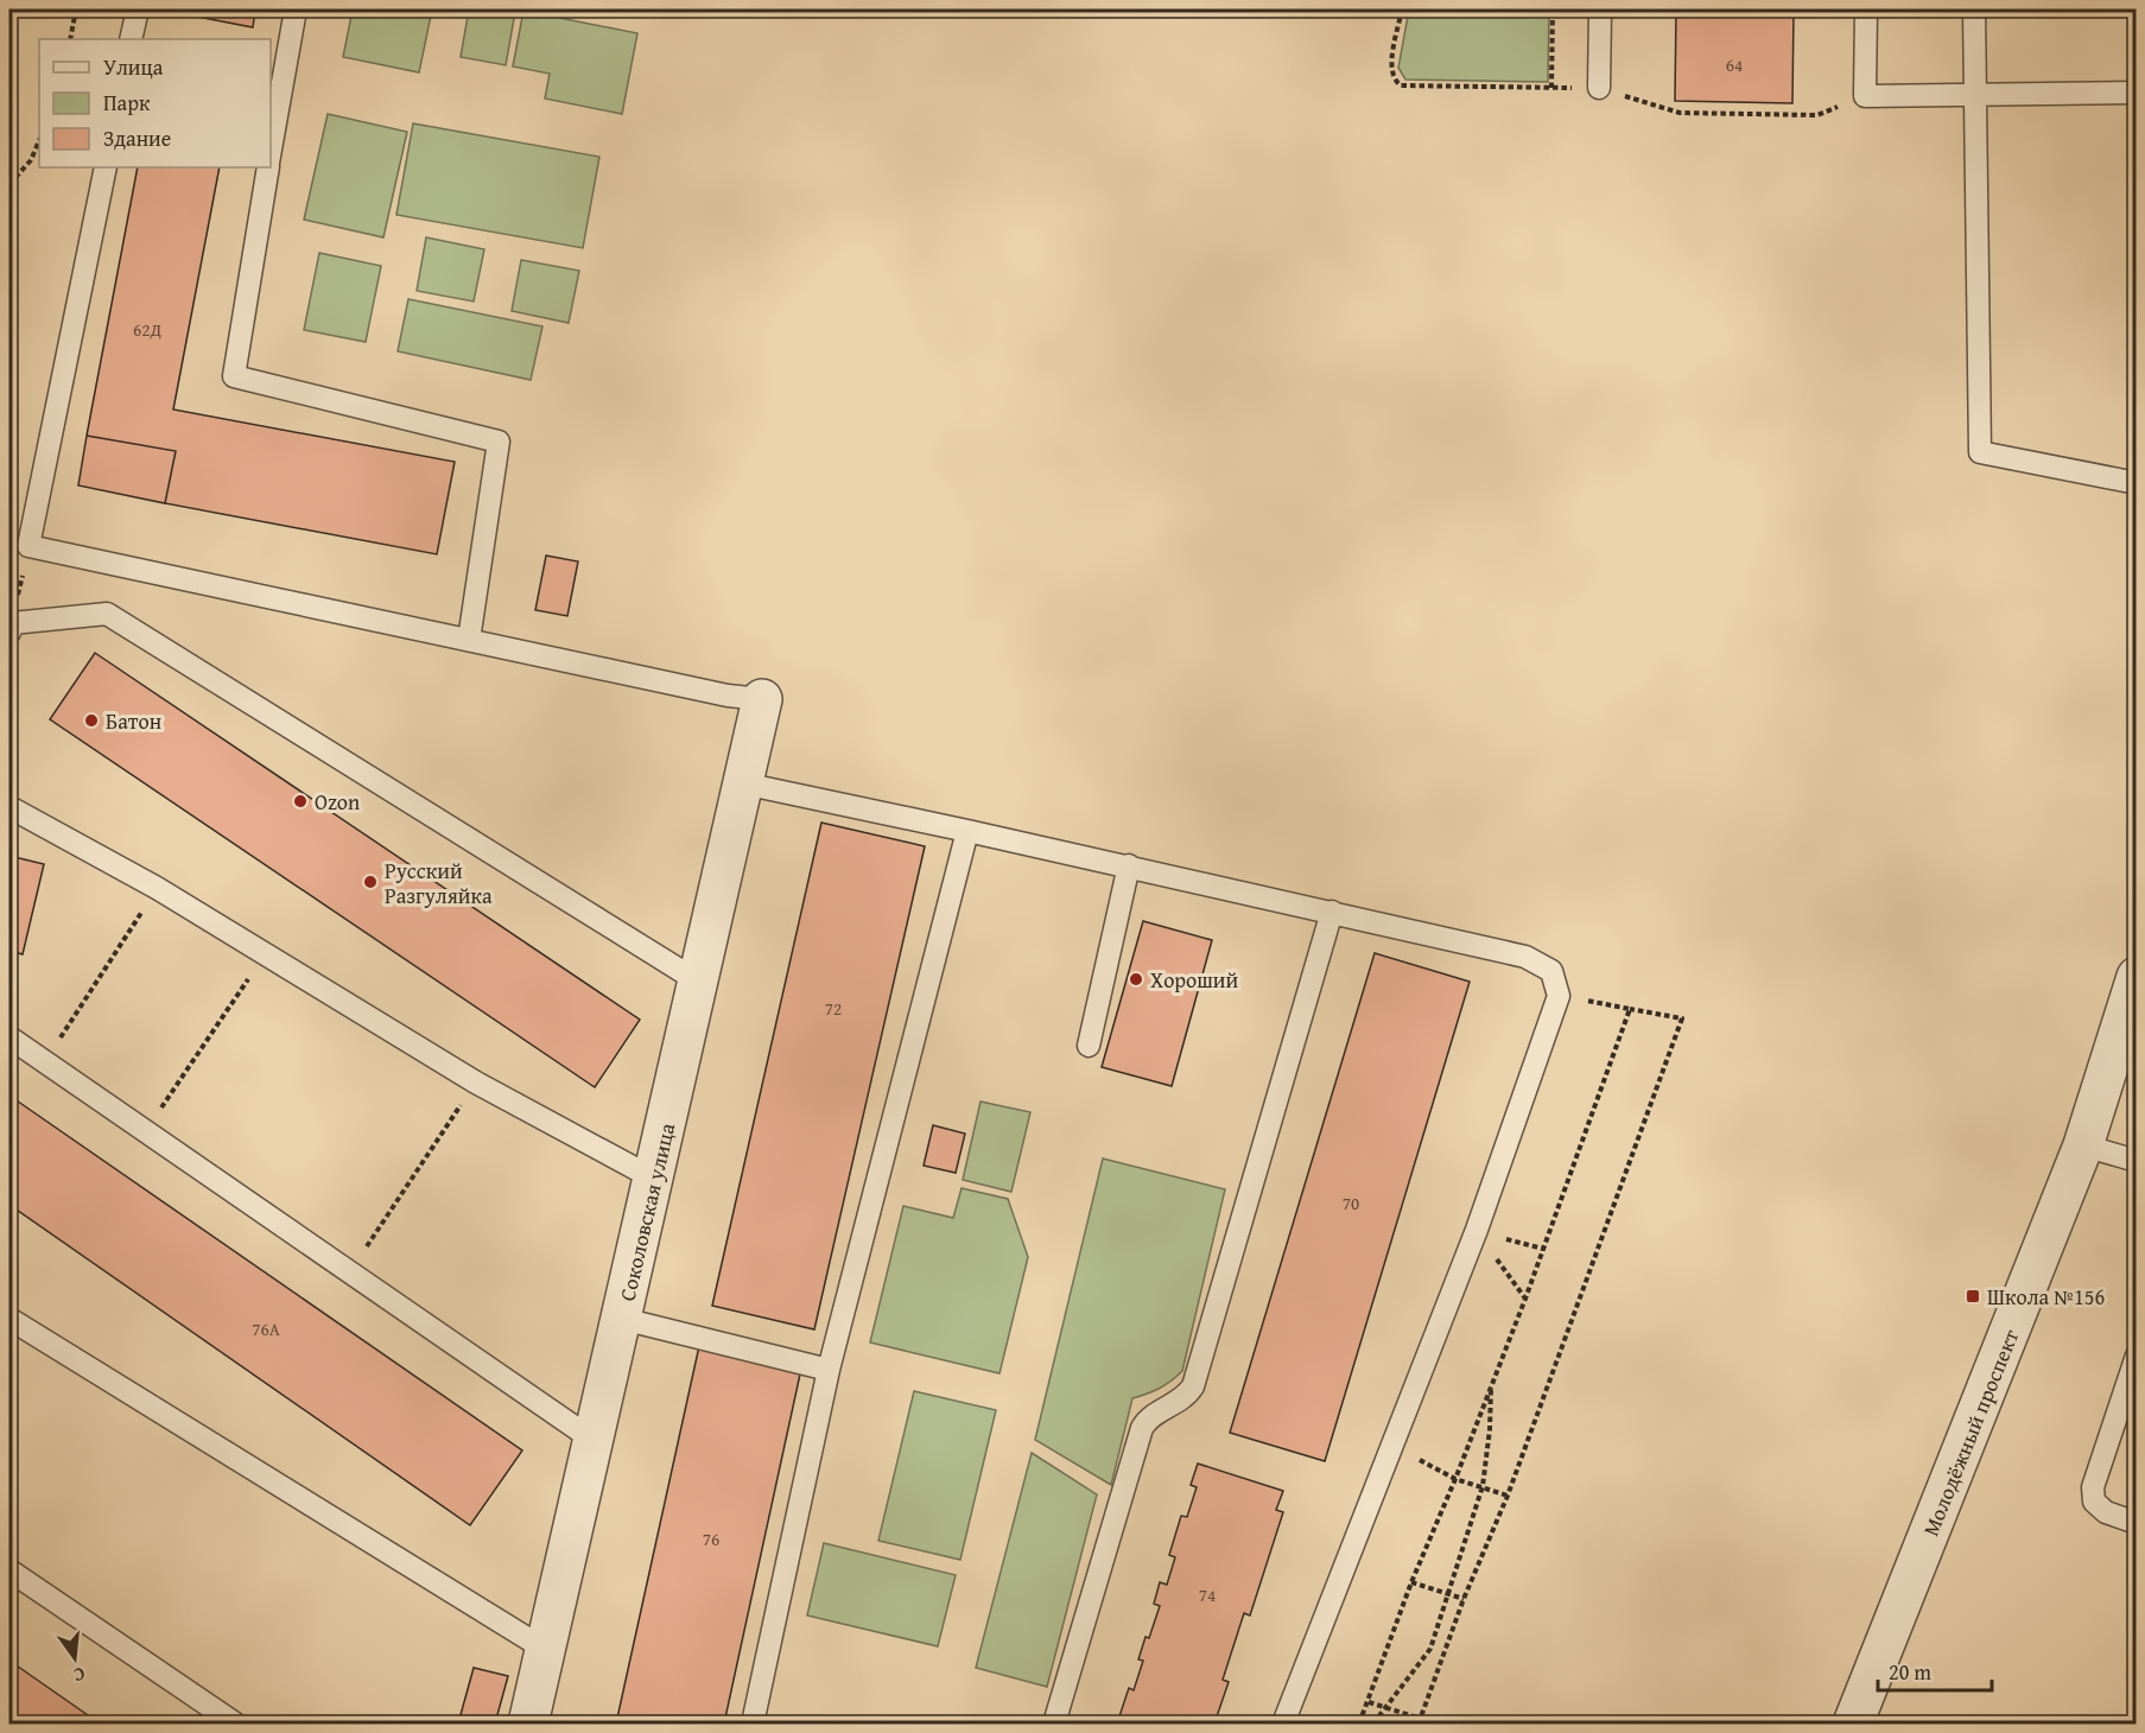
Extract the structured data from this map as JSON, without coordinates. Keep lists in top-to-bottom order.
{
  "streets": {
    "street": ["Соколовская улица", "Молодёжный проспект"]
  },
  "places": {
    "other": [
      "Батон",
      "Ozon",
      "Русский Разгуляйка",
      "Хороший"
    ],
    "transit": ["Школа №156"]
  },
  "house_numbers": [
    "64",
    "62Д",
    "72",
    "70",
    "76А",
    "76",
    "74"
  ],
  "legend": ["Улица", "Парк", "Здание"],
  "scale_bar": "20 m",
  "north": "bottom"
}
